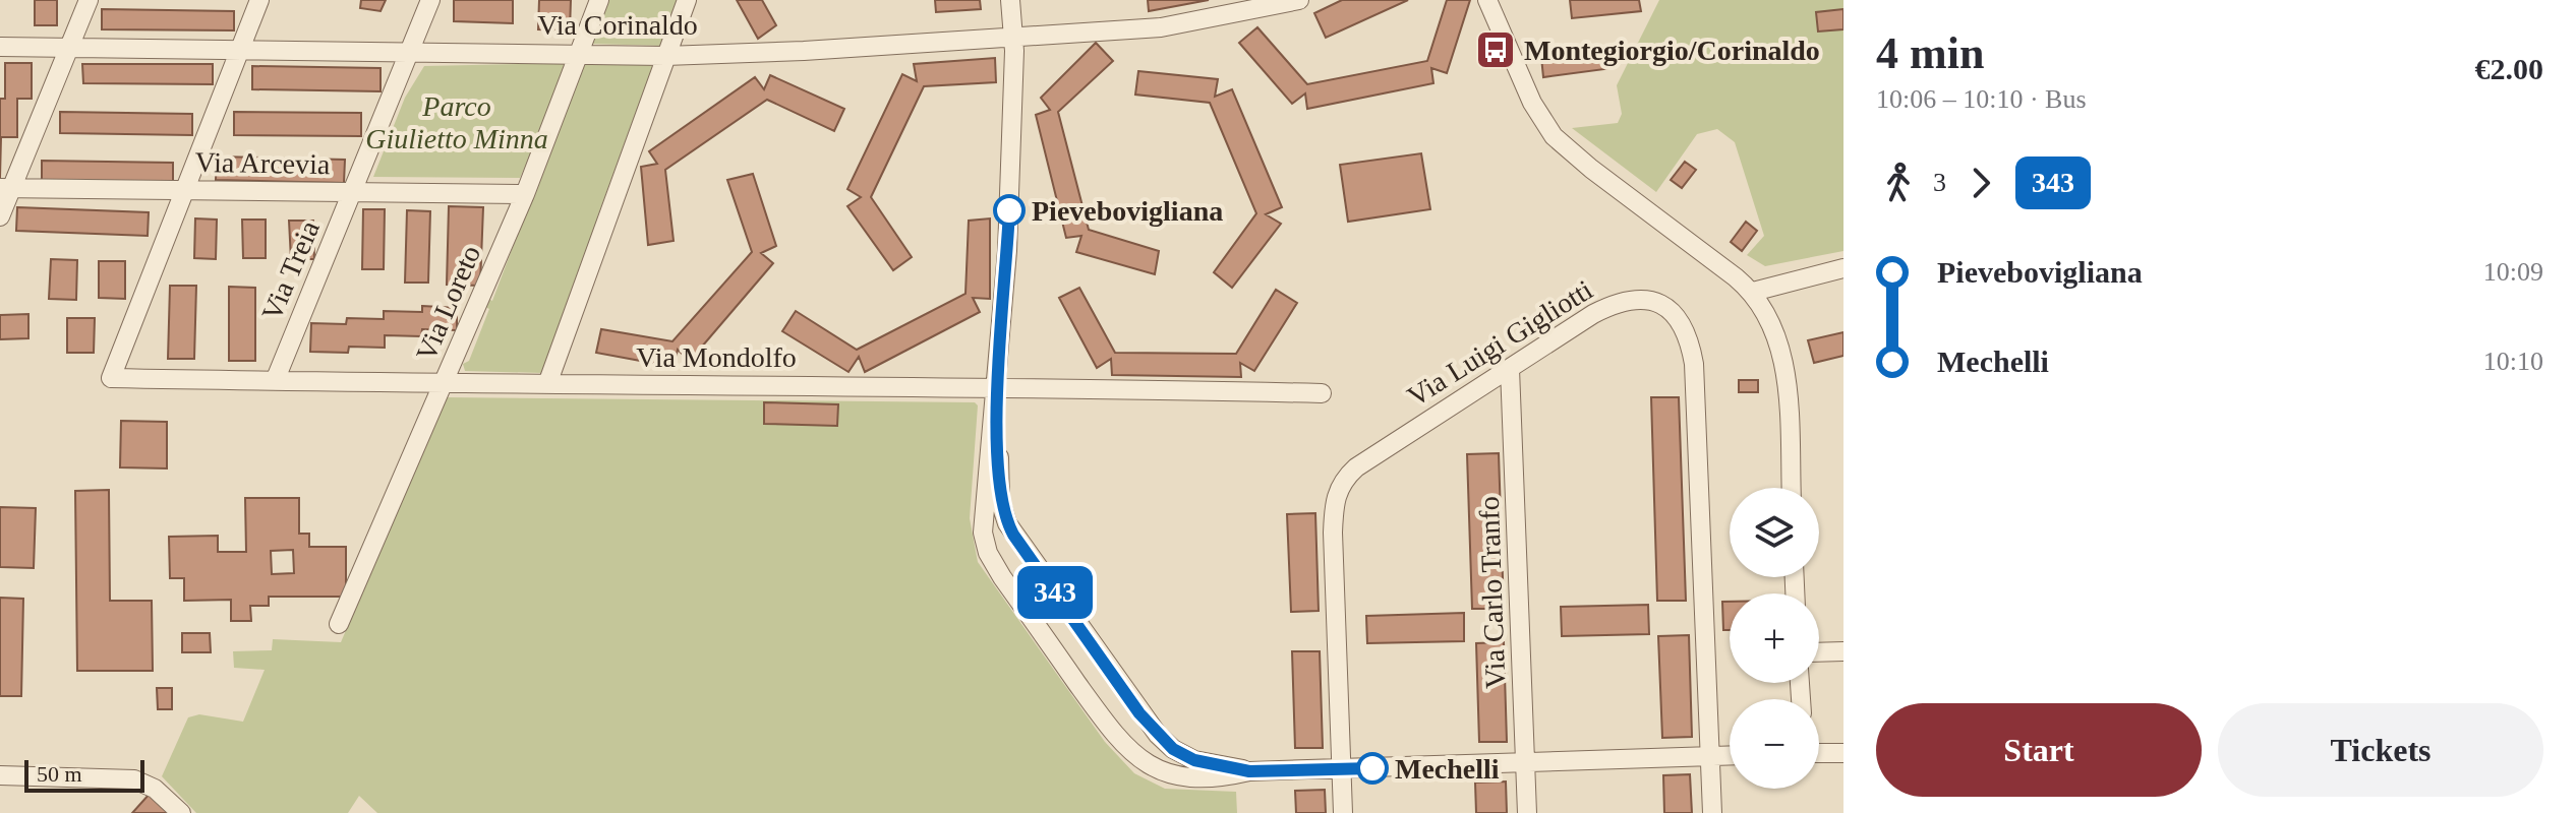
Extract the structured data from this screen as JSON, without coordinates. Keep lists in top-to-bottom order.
{
  "streets": {
    "street": [
      "Via Corinaldo",
      "Via Arcevia",
      "Via Treia",
      "Via Loreto",
      "Via Luigi Gigliotti",
      "Via Mondolfo",
      "Via Carlo Tranfo"
    ]
  },
  "crossings": [
    ["Via Corinaldo", "Via Treia"],
    ["Via Corinaldo", "Via Loreto"],
    ["Via Arcevia", "Via Treia"],
    ["Via Arcevia", "Via Loreto"],
    ["Via Arcevia", "Via Mondolfo"],
    ["Via Treia", "Via Mondolfo"],
    ["Via Loreto", "Via Mondolfo"],
    ["Via Luigi Gigliotti", "Via Carlo Tranfo"]
  ],
  "parks": ["Parco Giulietto Minna"],
  "places": {
    "bus stop": ["Montegiorgio/Corinaldo"],
    "other": ["Pievebovigliana", "Mechelli"]
  },
  "lines": ["bus line 343"],
  "scale_bar": "50 m",
  "page": {
    "on_map": "343",
    "heading": ["4 min", "10:06 – 10:10 · Bus", "€2.00"],
    "legs": ["3", "343"],
    "list": [
      {
        "name": "Pievebovigliana",
        "value": "10:09"
      },
      {
        "name": "Mechelli",
        "value": "10:10"
      }
    ],
    "map_buttons": ["+", "−"],
    "buttons": ["Start", "Tickets"],
    "scale": "50 m"
  }
}
